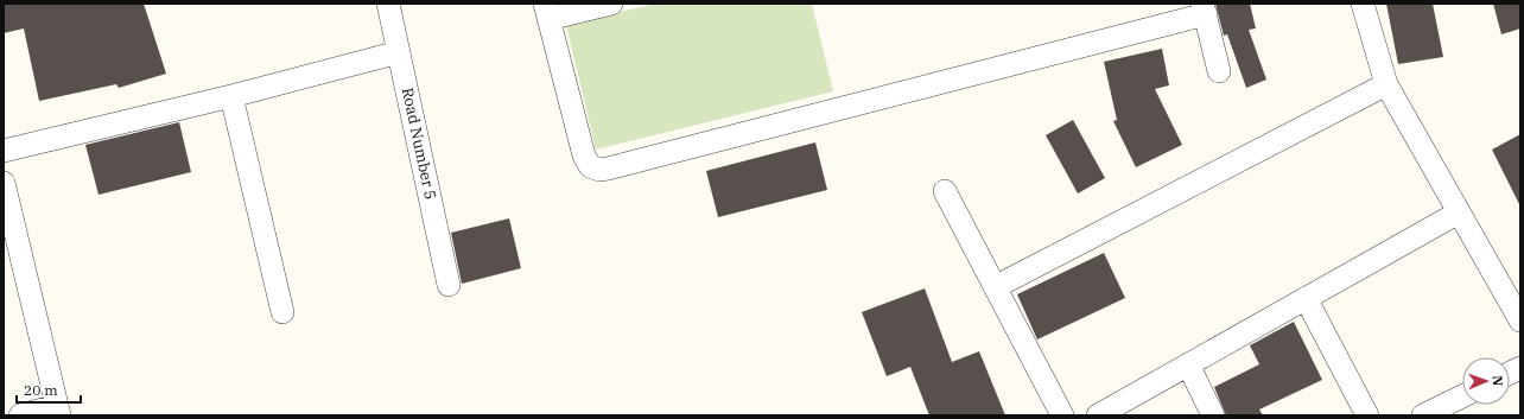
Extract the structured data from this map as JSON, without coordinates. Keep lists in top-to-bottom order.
{
  "streets": {
    "street": ["Road Number 5"]
  },
  "scale_bar": "20 m",
  "north": "right"
}
